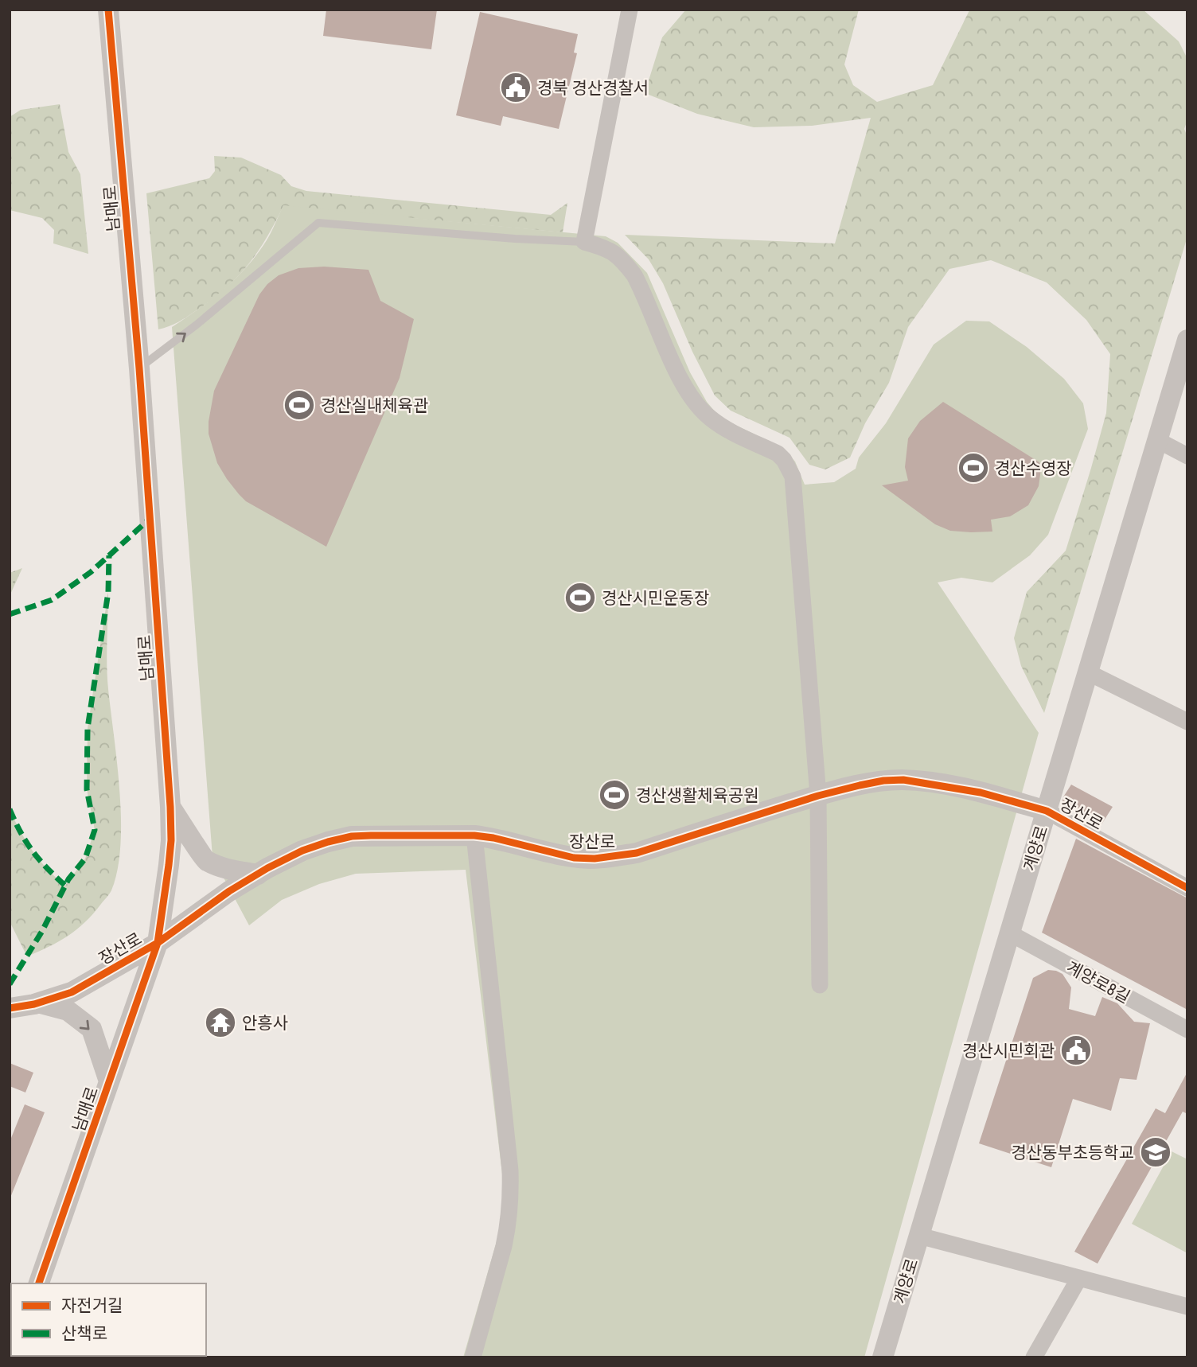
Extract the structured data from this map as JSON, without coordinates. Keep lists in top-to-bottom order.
{
  "streets": {
    "street": [
      "남매로",
      "장산로",
      "계양로",
      "계양로8길"
    ]
  },
  "crossings": [
    ["남매로", "장산로"],
    ["장산로", "계양로"],
    ["계양로", "계양로8길"]
  ],
  "places": {
    "public building": ["경북 경산경찰서", "경산시민회관"],
    "sports": [
      "경산실내체육관",
      "경산수영장",
      "경산시민운동장",
      "경산생활체육공원"
    ],
    "temple": ["안흥사"],
    "school or university": ["경산동부초등학교"]
  },
  "legend": ["자전거길", "산책로"]
}
